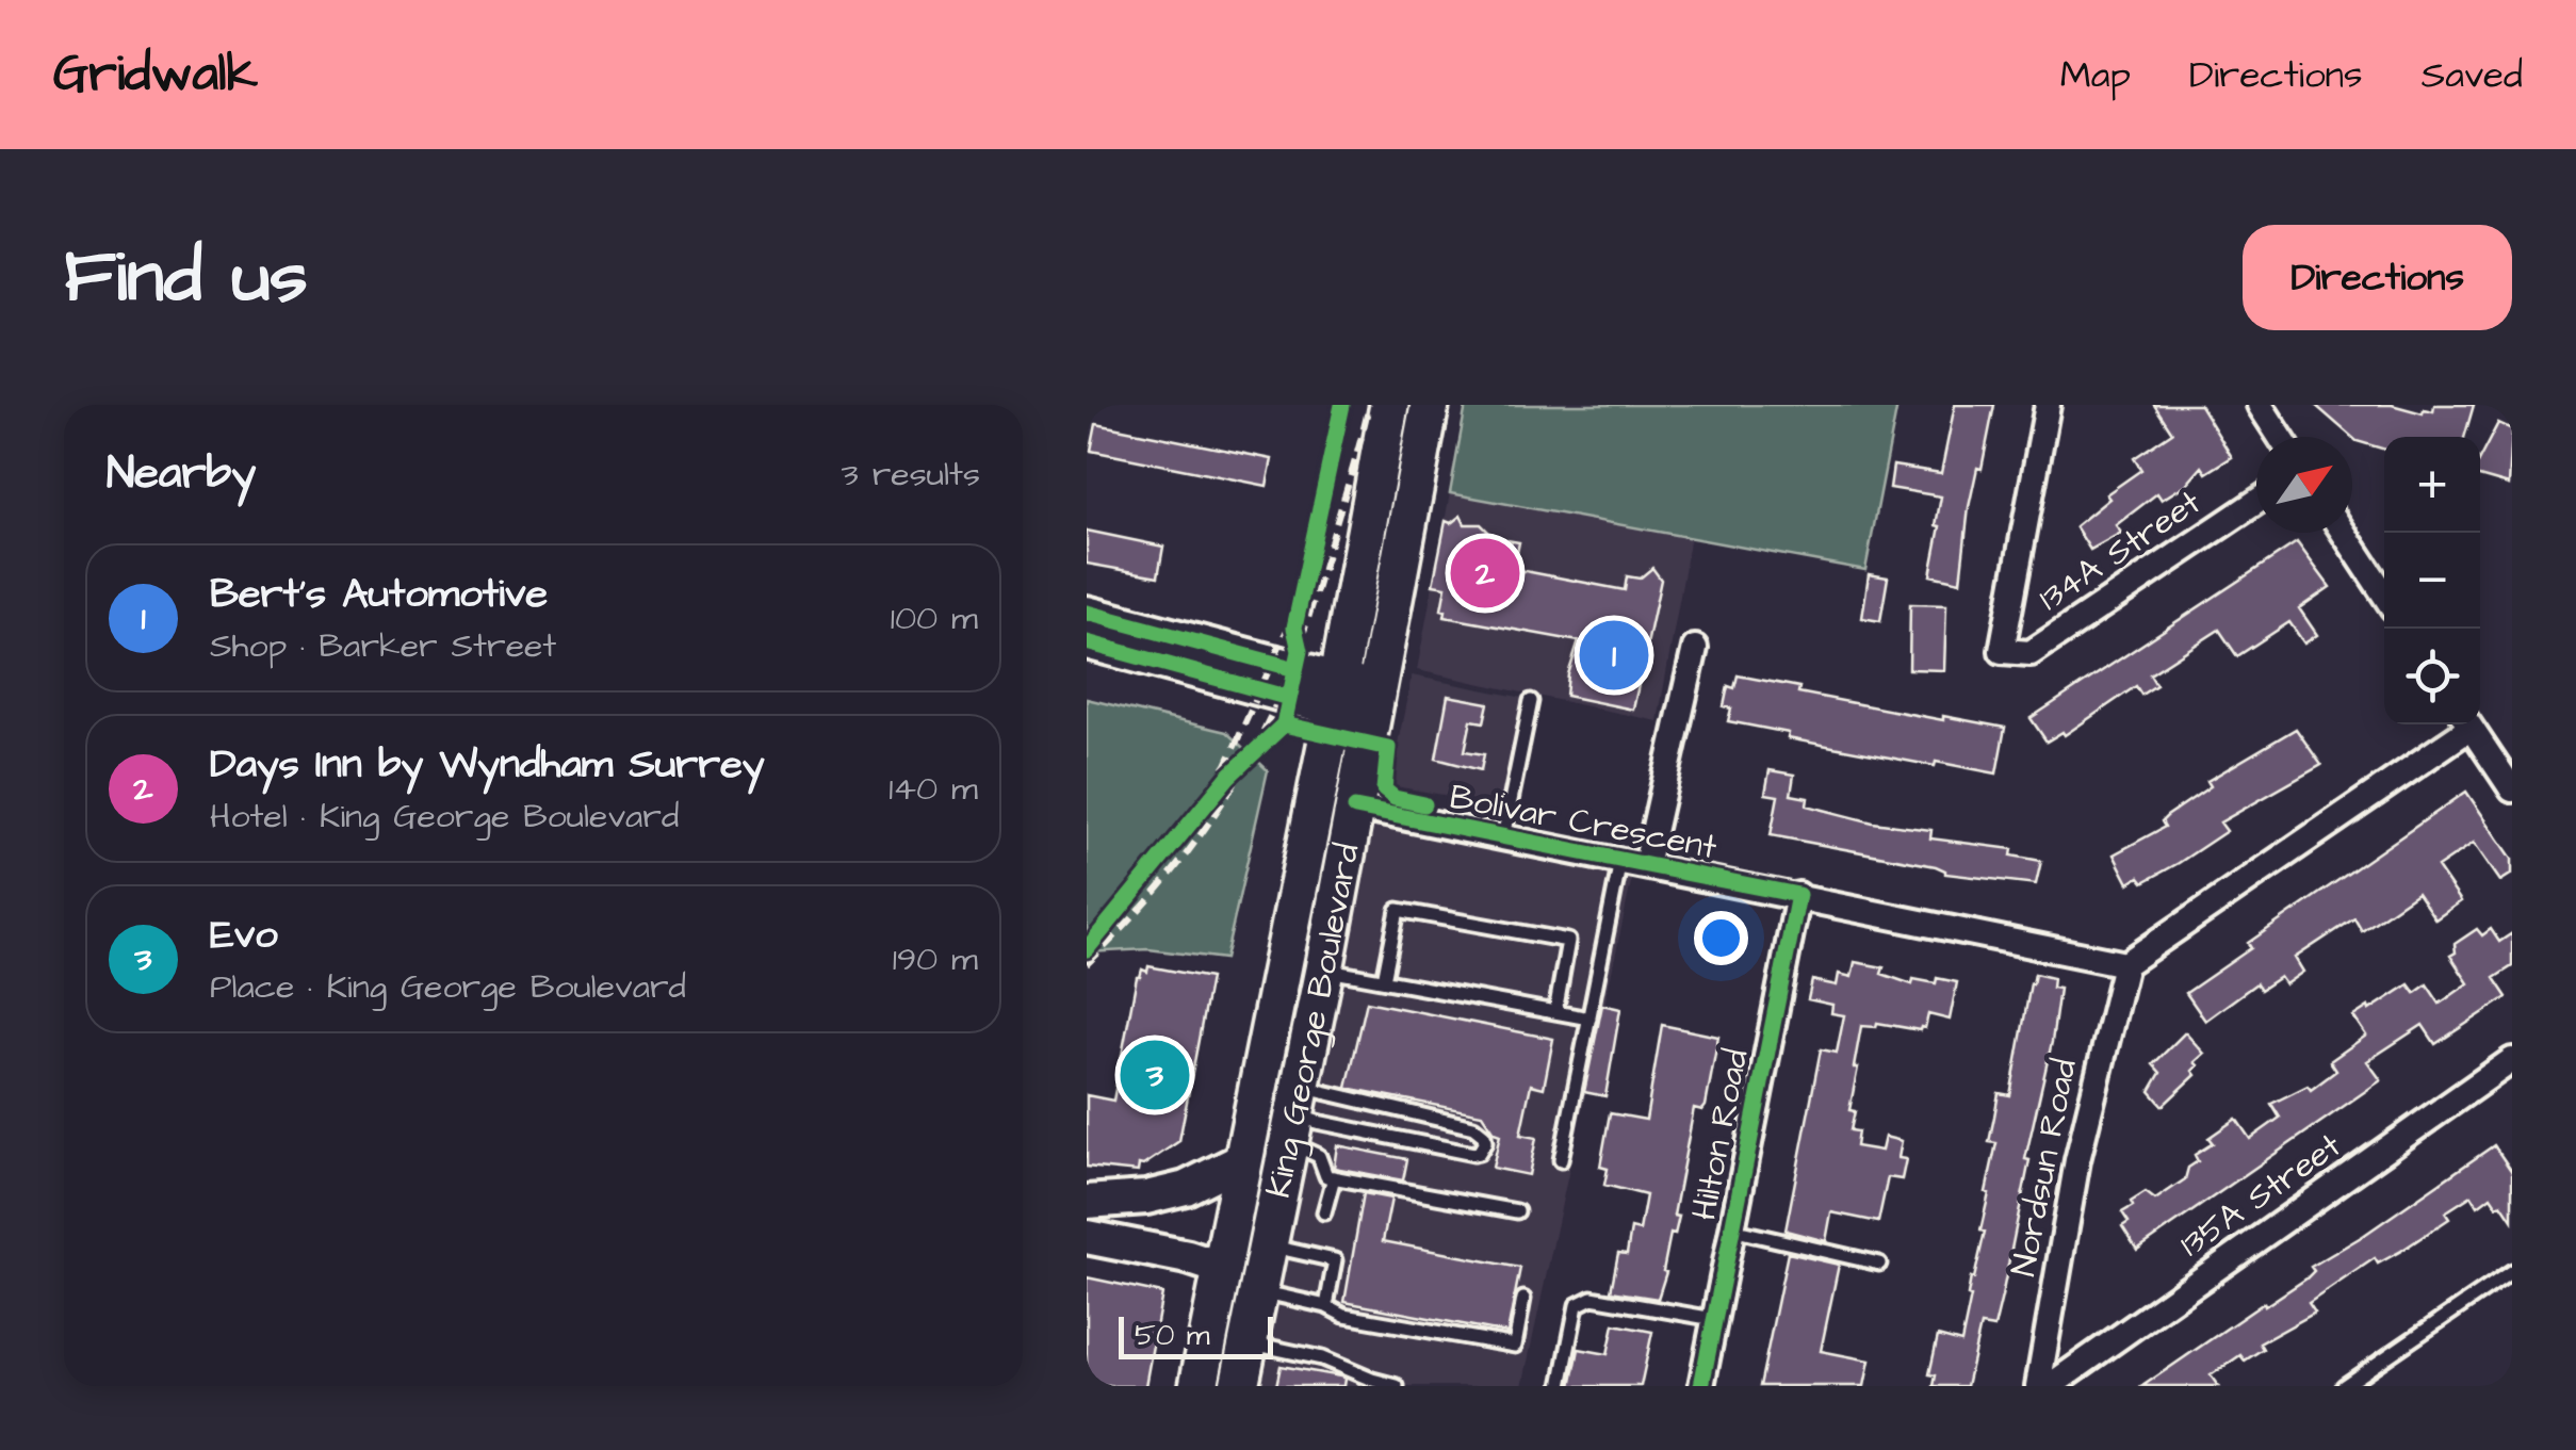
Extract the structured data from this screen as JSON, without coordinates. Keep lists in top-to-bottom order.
{
  "streets": {
    "main road": ["King George Boulevard"],
    "street": [
      "134A Street",
      "Bolivar Crescent",
      "Hilton Road",
      "Nordsun Road",
      "135A Street"
    ]
  },
  "crossings": [
    ["Bolivar Crescent", "King George Boulevard"],
    ["Bolivar Crescent", "Hilton Road"],
    ["Bolivar Crescent", "Nordsun Road"]
  ],
  "scale_bar": "50 m",
  "north": "top right",
  "page": {
    "header": "Gridwalk",
    "nav": ["Map", "Directions", "Saved"],
    "buttons": "Directions",
    "title": "Find us",
    "heading": ["Nearby", "3 results"],
    "map_buttons": ["+", "−"],
    "pins": ["2", "1", "3"],
    "list": [
      {
        "mark": "1",
        "name": "Bert's Automotive",
        "note": "Shop · Barker Street",
        "value": "100 m"
      },
      {
        "mark": "2",
        "name": "Days Inn by Wyndham Surrey",
        "note": "Hotel · King George Boulevard",
        "value": "140 m"
      },
      {
        "mark": "3",
        "name": "Evo",
        "note": "Place · King George Boulevard",
        "value": "190 m"
      }
    ],
    "scale": "50 m"
  }
}
